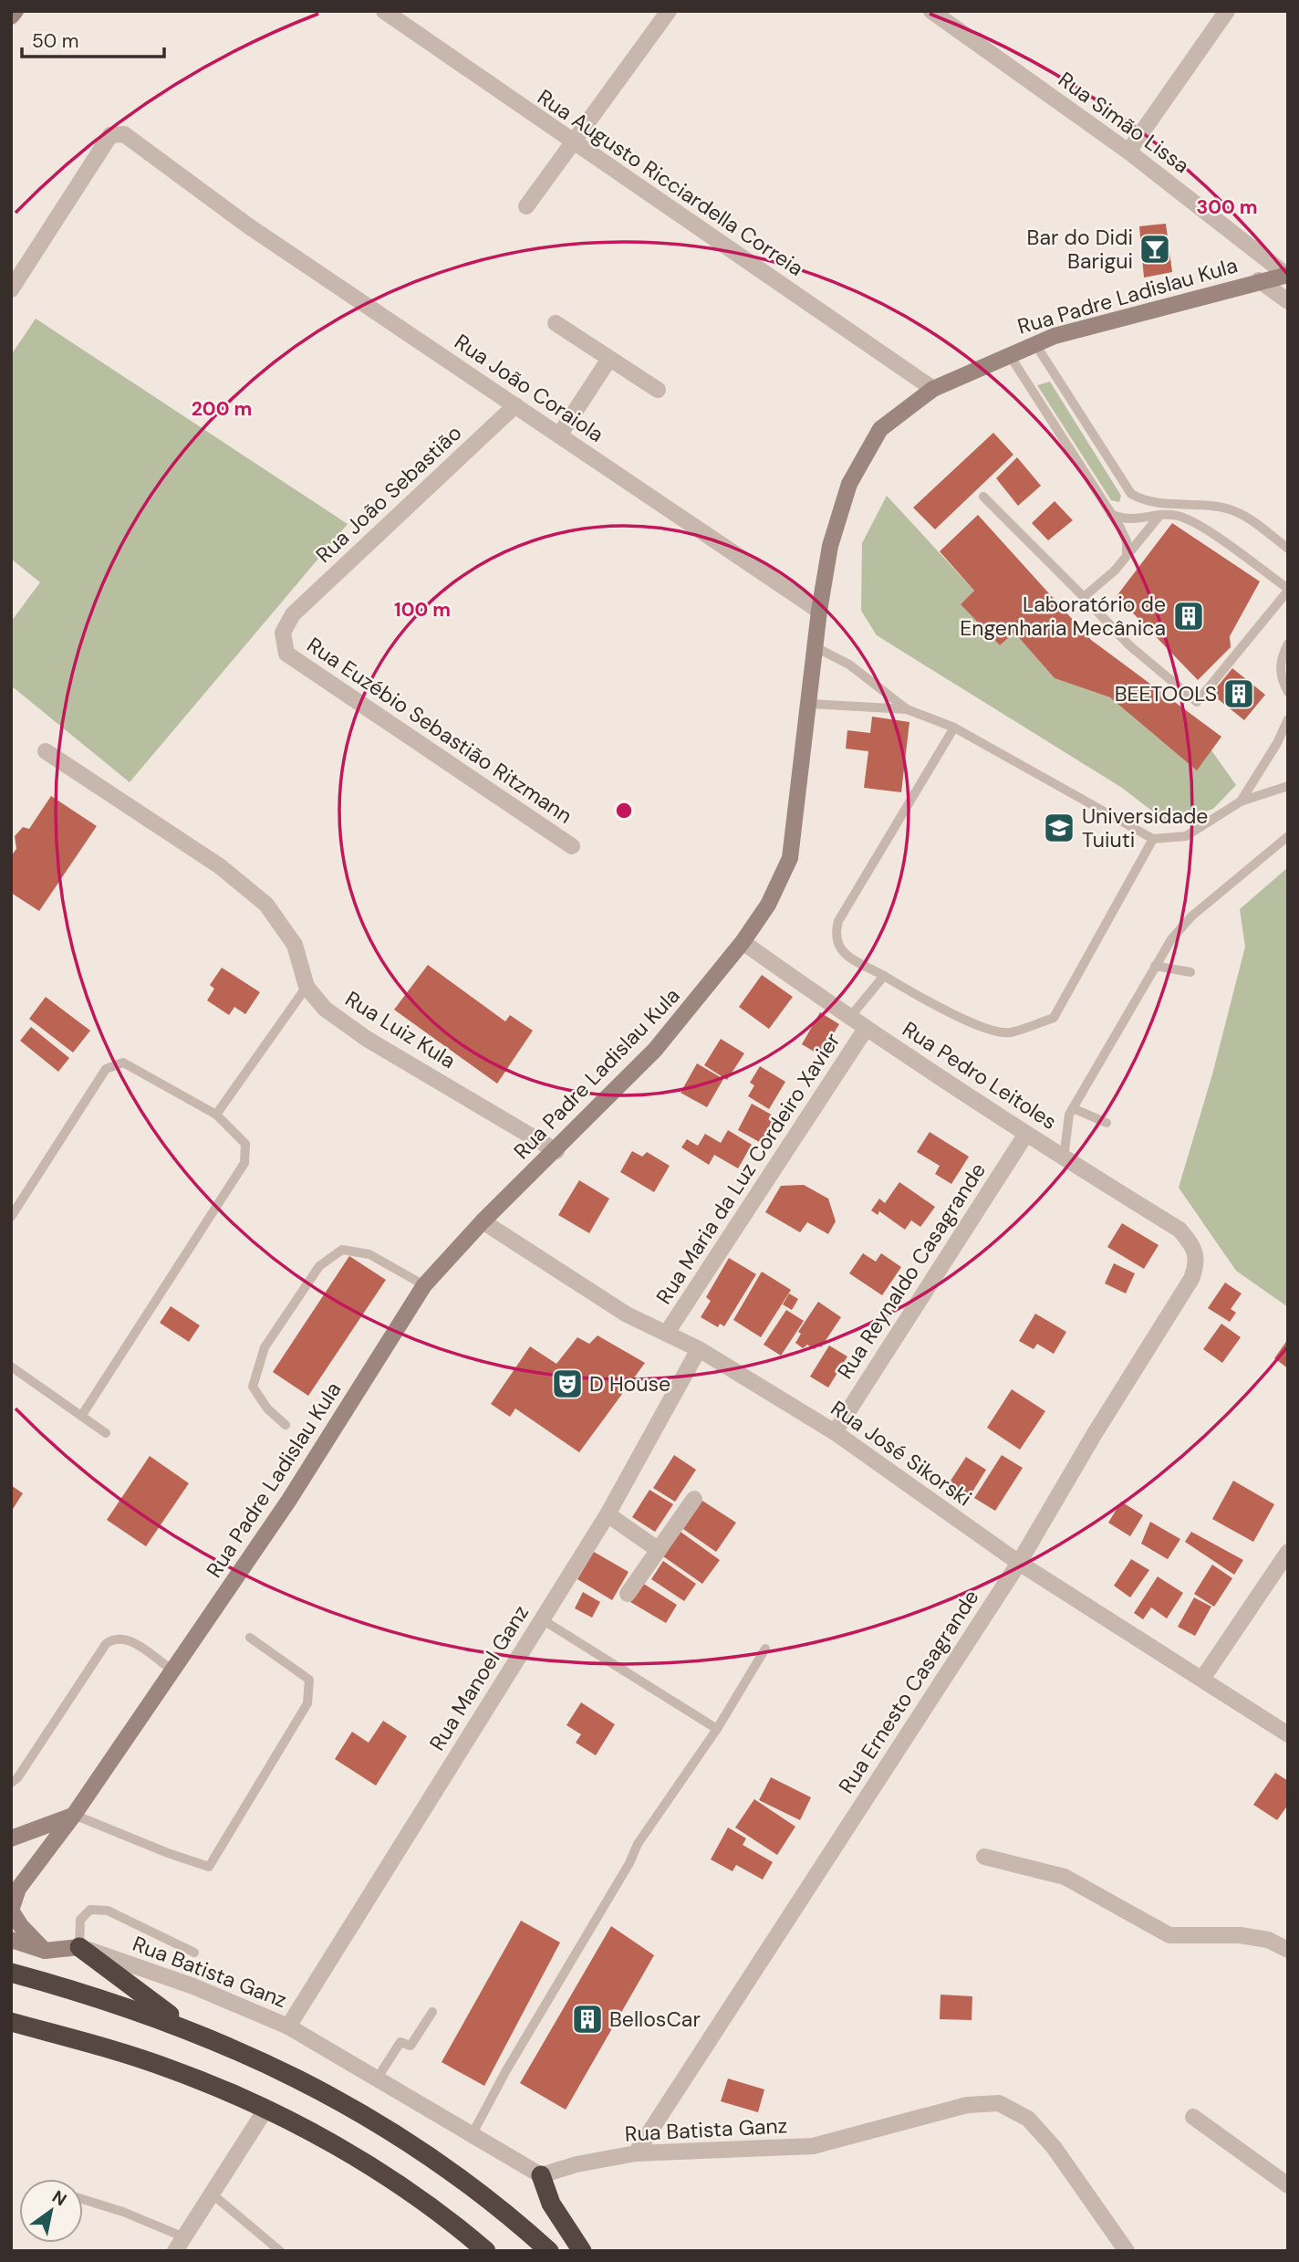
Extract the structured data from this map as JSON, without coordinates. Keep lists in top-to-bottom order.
{
  "streets": {
    "street": [
      "Rua Simão Lissa",
      "Rua Augusto Ricciardella Correia",
      "Rua Padre Ladislau Kula",
      "Rua João Coraiola",
      "Rua João Sebastião",
      "Rua Euzébio Sebastião Ritzmann",
      "Rua Luiz Kula",
      "Rua Pedro Leitoles",
      "Rua Maria da Luz Cordeiro Xavier",
      "Rua Reynaldo Casagrande",
      "Rua José Sikorski",
      "Rua Manoel Ganz",
      "Rua Ernesto Casagrande",
      "Rua Batista Ganz"
    ]
  },
  "crossings": [
    ["Rua Simão Lissa", "Rua Padre Ladislau Kula"],
    ["Rua Augusto Ricciardella Correia", "Rua Padre Ladislau Kula"],
    ["Rua Padre Ladislau Kula", "Rua João Coraiola"],
    ["Rua Padre Ladislau Kula", "Rua Luiz Kula"],
    ["Rua Padre Ladislau Kula", "Rua Pedro Leitoles"],
    ["Rua Padre Ladislau Kula", "Rua José Sikorski"],
    ["Rua João Coraiola", "Rua João Sebastião"],
    ["Rua João Sebastião", "Rua Euzébio Sebastião Ritzmann"],
    ["Rua Pedro Leitoles", "Rua Maria da Luz Cordeiro Xavier"],
    ["Rua Pedro Leitoles", "Rua Reynaldo Casagrande"],
    ["Rua Pedro Leitoles", "Rua Ernesto Casagrande"],
    ["Rua Maria da Luz Cordeiro Xavier", "Rua José Sikorski"],
    ["Rua Reynaldo Casagrande", "Rua José Sikorski"],
    ["Rua José Sikorski", "Rua Manoel Ganz"],
    ["Rua José Sikorski", "Rua Ernesto Casagrande"],
    ["Rua Manoel Ganz", "Rua Batista Ganz"],
    ["Rua Ernesto Casagrande", "Rua Batista Ganz"]
  ],
  "places": {
    "bar": ["Bar do Didi Barigui"],
    "building": ["Laboratório de Engenharia Mecânica", "BEETOOLS", "BellosCar"],
    "school or university": ["Universidade Tuiuti"],
    "theatre": ["D House"]
  },
  "scale_bar": "50 m",
  "north": "top right",
  "rings": ["300 m", "200 m", "100 m"]
}
